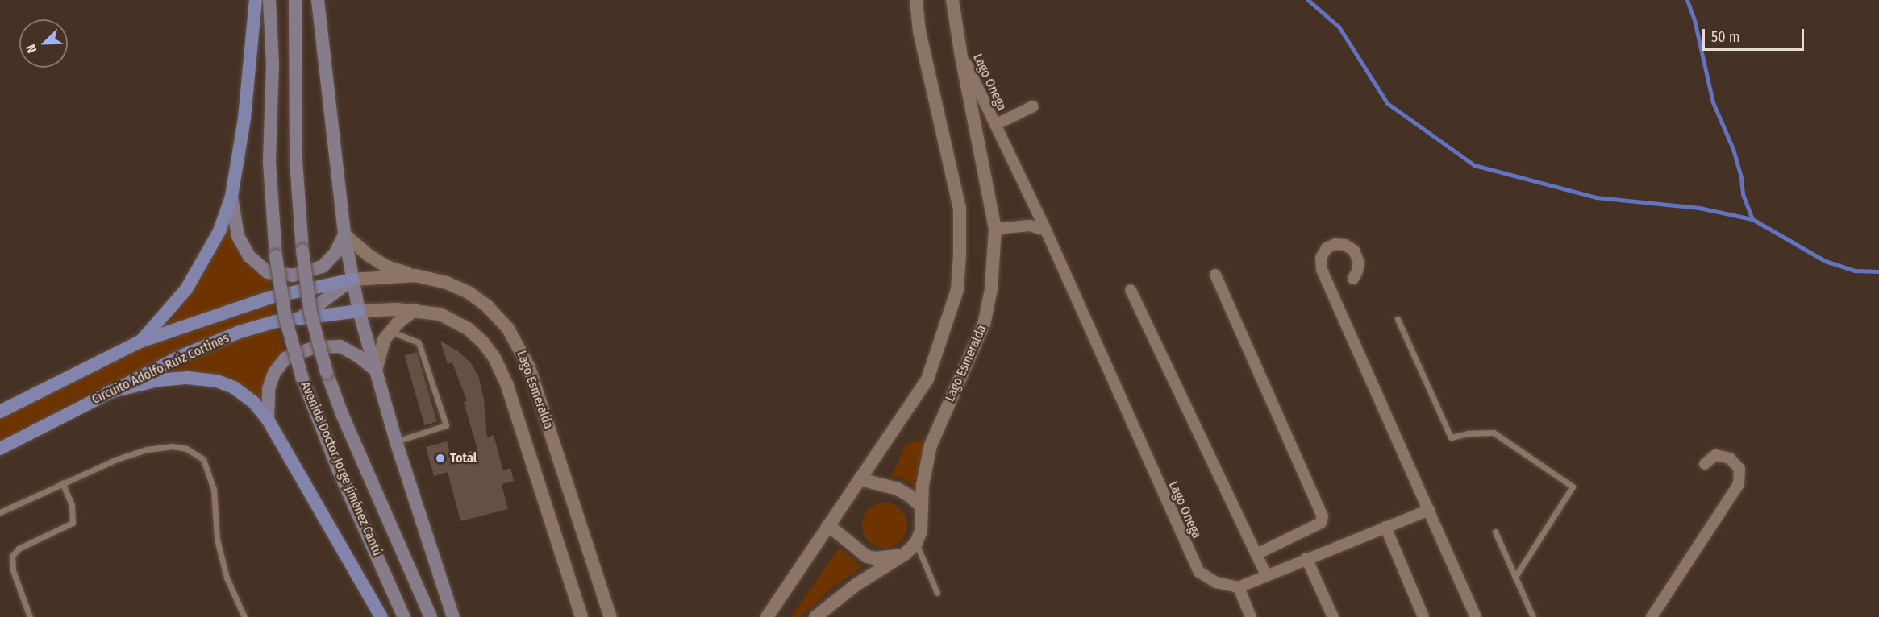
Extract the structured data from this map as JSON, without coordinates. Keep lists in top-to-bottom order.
{
  "streets": {
    "main road": ["Circuito Adolfo Ruíz Cortines", "Avenida Doctor Jorge Jiménez Cantú"],
    "street": ["Lago Onega", "Lago Esmeralda"]
  },
  "crossings": [
    ["Lago Onega", "Lago Esmeralda"],
    ["Lago Esmeralda", "Circuito Adolfo Ruíz Cortines"]
  ],
  "places": ["Total"],
  "scale_bar": "50 m",
  "north": "bottom left"
}
